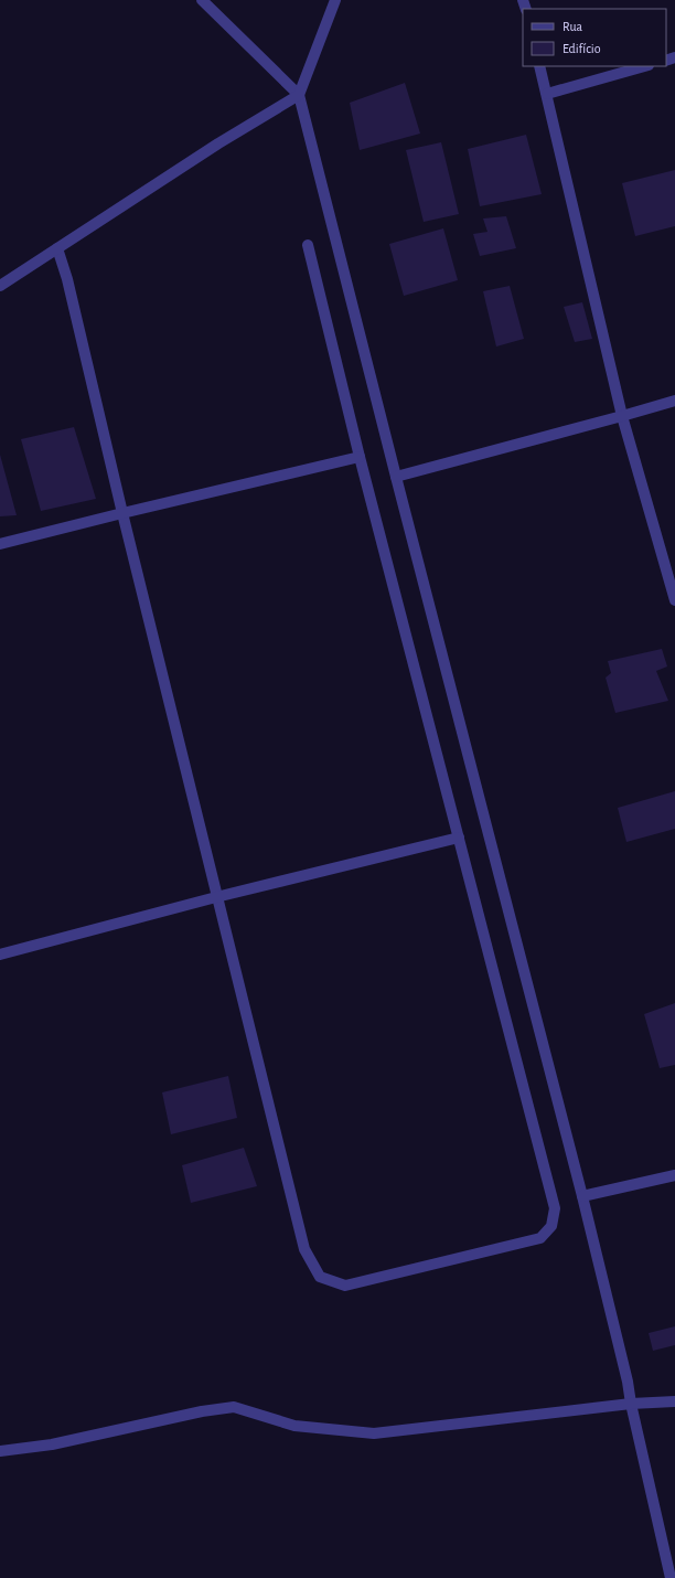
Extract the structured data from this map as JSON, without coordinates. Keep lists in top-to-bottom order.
{
  "legend": ["Rua", "Edifício"]
}
